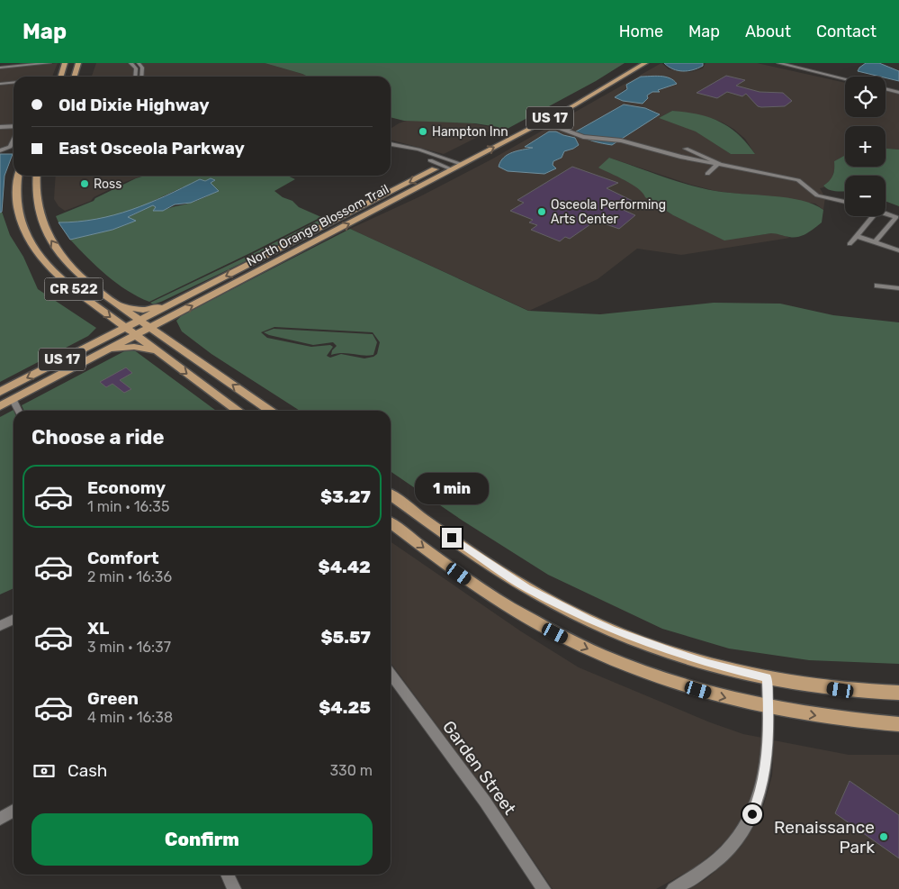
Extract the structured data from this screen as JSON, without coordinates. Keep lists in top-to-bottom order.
{
  "streets": {
    "main road": ["US 17", "North Orange Blossom Trail", "CR 522"],
    "street": ["Garden Street"]
  },
  "crossings": [
    ["North Orange Blossom Trail", "CR 522"]
  ],
  "places": [
    "Hampton Inn",
    "Ross",
    "Osceola Performing Arts Center",
    "Renaissance Park"
  ],
  "page": {
    "header": "Map",
    "nav": [
      "Home",
      "Map",
      "About",
      "Contact"
    ],
    "map_buttons": ["+", "−"],
    "banner": ["Old Dixie Highway", "East Osceola Parkway"],
    "heading": "Choose a ride",
    "list": [
      {
        "name": "Economy",
        "note": "1 min · 16:35",
        "value": "$3.27"
      },
      {
        "name": "Comfort",
        "note": "2 min · 16:36",
        "value": "$4.42"
      },
      {
        "name": "XL",
        "note": "3 min · 16:37",
        "value": "$5.57"
      },
      {
        "name": "Green",
        "note": "4 min · 16:38",
        "value": "$4.25"
      }
    ],
    "bubble": "1 min",
    "pay": ["Cash", "330 m"],
    "buttons": "Confirm"
  }
}
